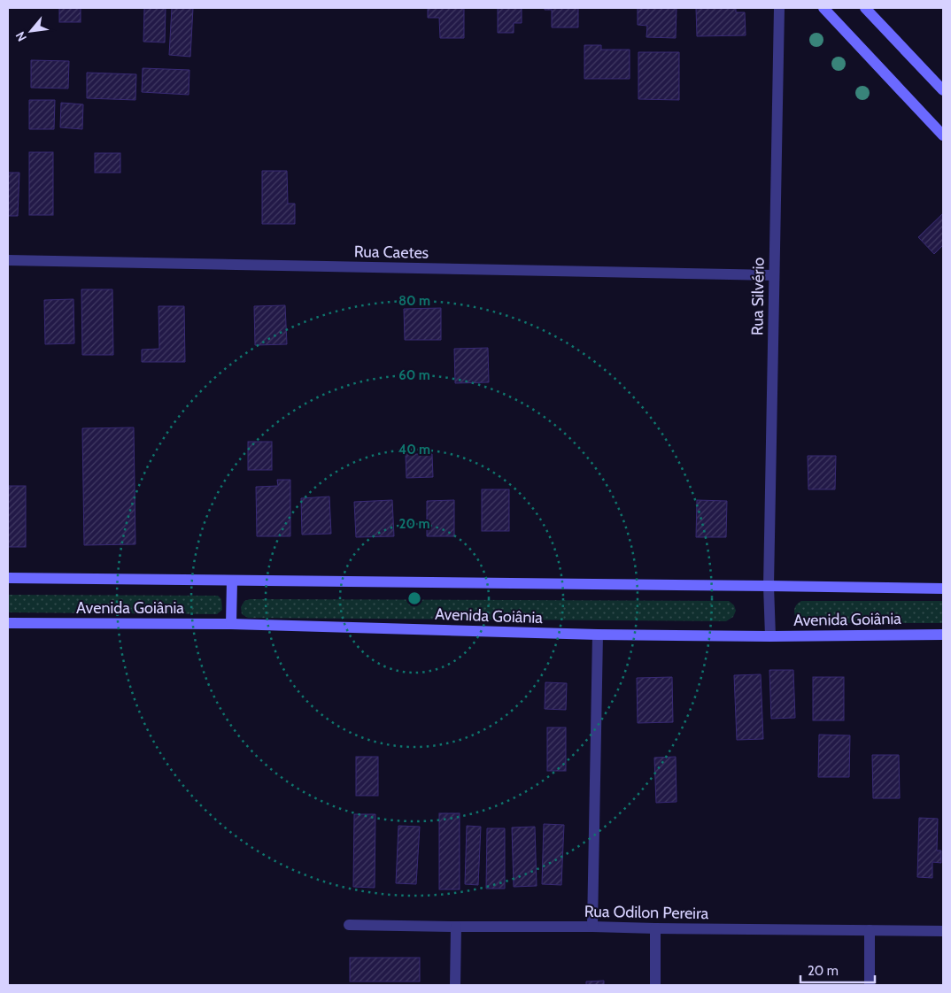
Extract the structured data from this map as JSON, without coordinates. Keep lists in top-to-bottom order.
{
  "streets": {
    "street": [
      "Rua Caetes",
      "Rua Silvério",
      "Avenida Goiânia",
      "Rua Odilon Pereira"
    ]
  },
  "crossings": [
    ["Rua Caetes", "Rua Silvério"],
    ["Rua Silvério", "Avenida Goiânia"]
  ],
  "scale_bar": "20 m",
  "north": "bottom left",
  "rings": [
    "80 m",
    "60 m",
    "40 m",
    "20 m"
  ]
}
